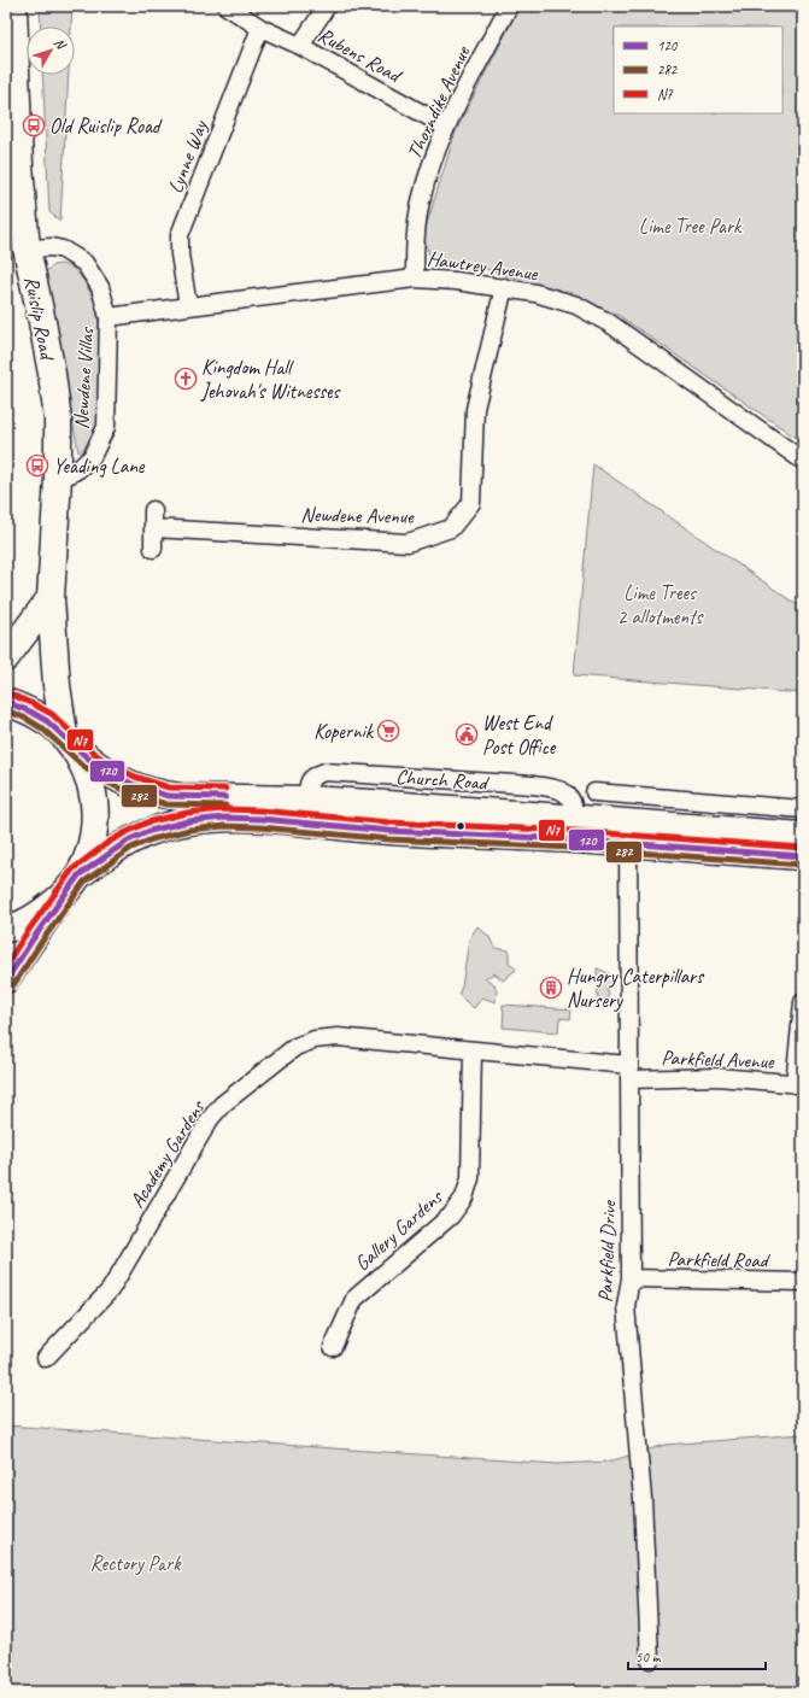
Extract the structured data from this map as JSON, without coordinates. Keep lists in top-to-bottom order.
{
  "streets": {
    "main road": ["Ruislip Road", "Church Road"],
    "street": [
      "Rubens Road",
      "Thorndike Avenue",
      "Lynne Way",
      "Hawtrey Avenue",
      "Newdene Villas",
      "Newdene Avenue",
      "Parkfield Avenue",
      "Academy Gardens",
      "Gallery Gardens",
      "Parkfield Drive",
      "Parkfield Road"
    ]
  },
  "crossings": [
    ["Rubens Road", "Thorndike Avenue"],
    ["Rubens Road", "Lynne Way"],
    ["Thorndike Avenue", "Hawtrey Avenue"],
    ["Lynne Way", "Hawtrey Avenue"],
    ["Hawtrey Avenue", "Newdene Villas"],
    ["Hawtrey Avenue", "Newdene Avenue"],
    ["Ruislip Road", "Newdene Villas"],
    ["Ruislip Road", "Church Road"],
    ["Parkfield Avenue", "Academy Gardens"],
    ["Parkfield Avenue", "Parkfield Drive"],
    ["Academy Gardens", "Gallery Gardens"],
    ["Academy Gardens", "Parkfield Drive"],
    ["Parkfield Drive", "Parkfield Road"]
  ],
  "parks": ["Lime Tree Park", "Lime Trees 2 allotments", "Rectory Park"],
  "places": {
    "bus stop": ["Old Ruislip Road", "Yeading Lane"],
    "church": ["Kingdom Hall Jehovah's Witnesses"],
    "supermarket": ["Kopernik"],
    "public building": ["West End Post Office"],
    "building": ["Hungry Caterpillars Nursery"]
  },
  "lines": ["transit line N7", "transit line 120", "transit line 282"],
  "legend": ["120", "282", "N7"],
  "scale_bar": "50 m",
  "north": "top right"
}
